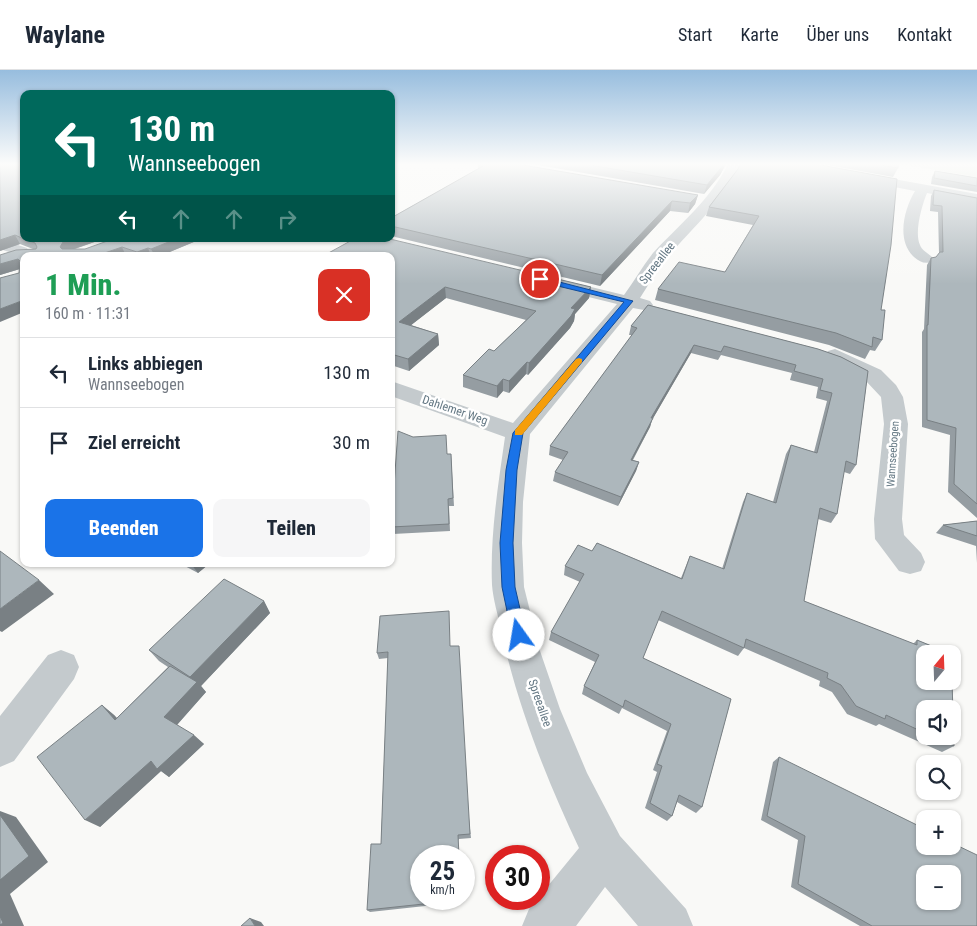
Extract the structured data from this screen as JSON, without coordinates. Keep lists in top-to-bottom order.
{
  "streets": {
    "street": ["Spreeallee", "Dahlemer Weg", "Wannseebogen"]
  },
  "crossings": [
    ["Spreeallee", "Dahlemer Weg"]
  ],
  "north": "top",
  "page": {
    "header": "Waylane",
    "nav": [
      "Start",
      "Karte",
      "Über uns",
      "Kontakt"
    ],
    "turn": ["130 m", "Wannseebogen"],
    "heading": ["1 Min.", "160 m · 11:31"],
    "list": [
      {
        "name": "Links abbiegen",
        "note": "Wannseebogen",
        "value": "130 m"
      },
      {
        "name": "Ziel erreicht",
        "value": "30 m"
      }
    ],
    "buttons": ["Beenden", "Teilen"],
    "map_buttons": ["+", "−"],
    "speed": "25 km/h",
    "limit": "30"
  }
}
